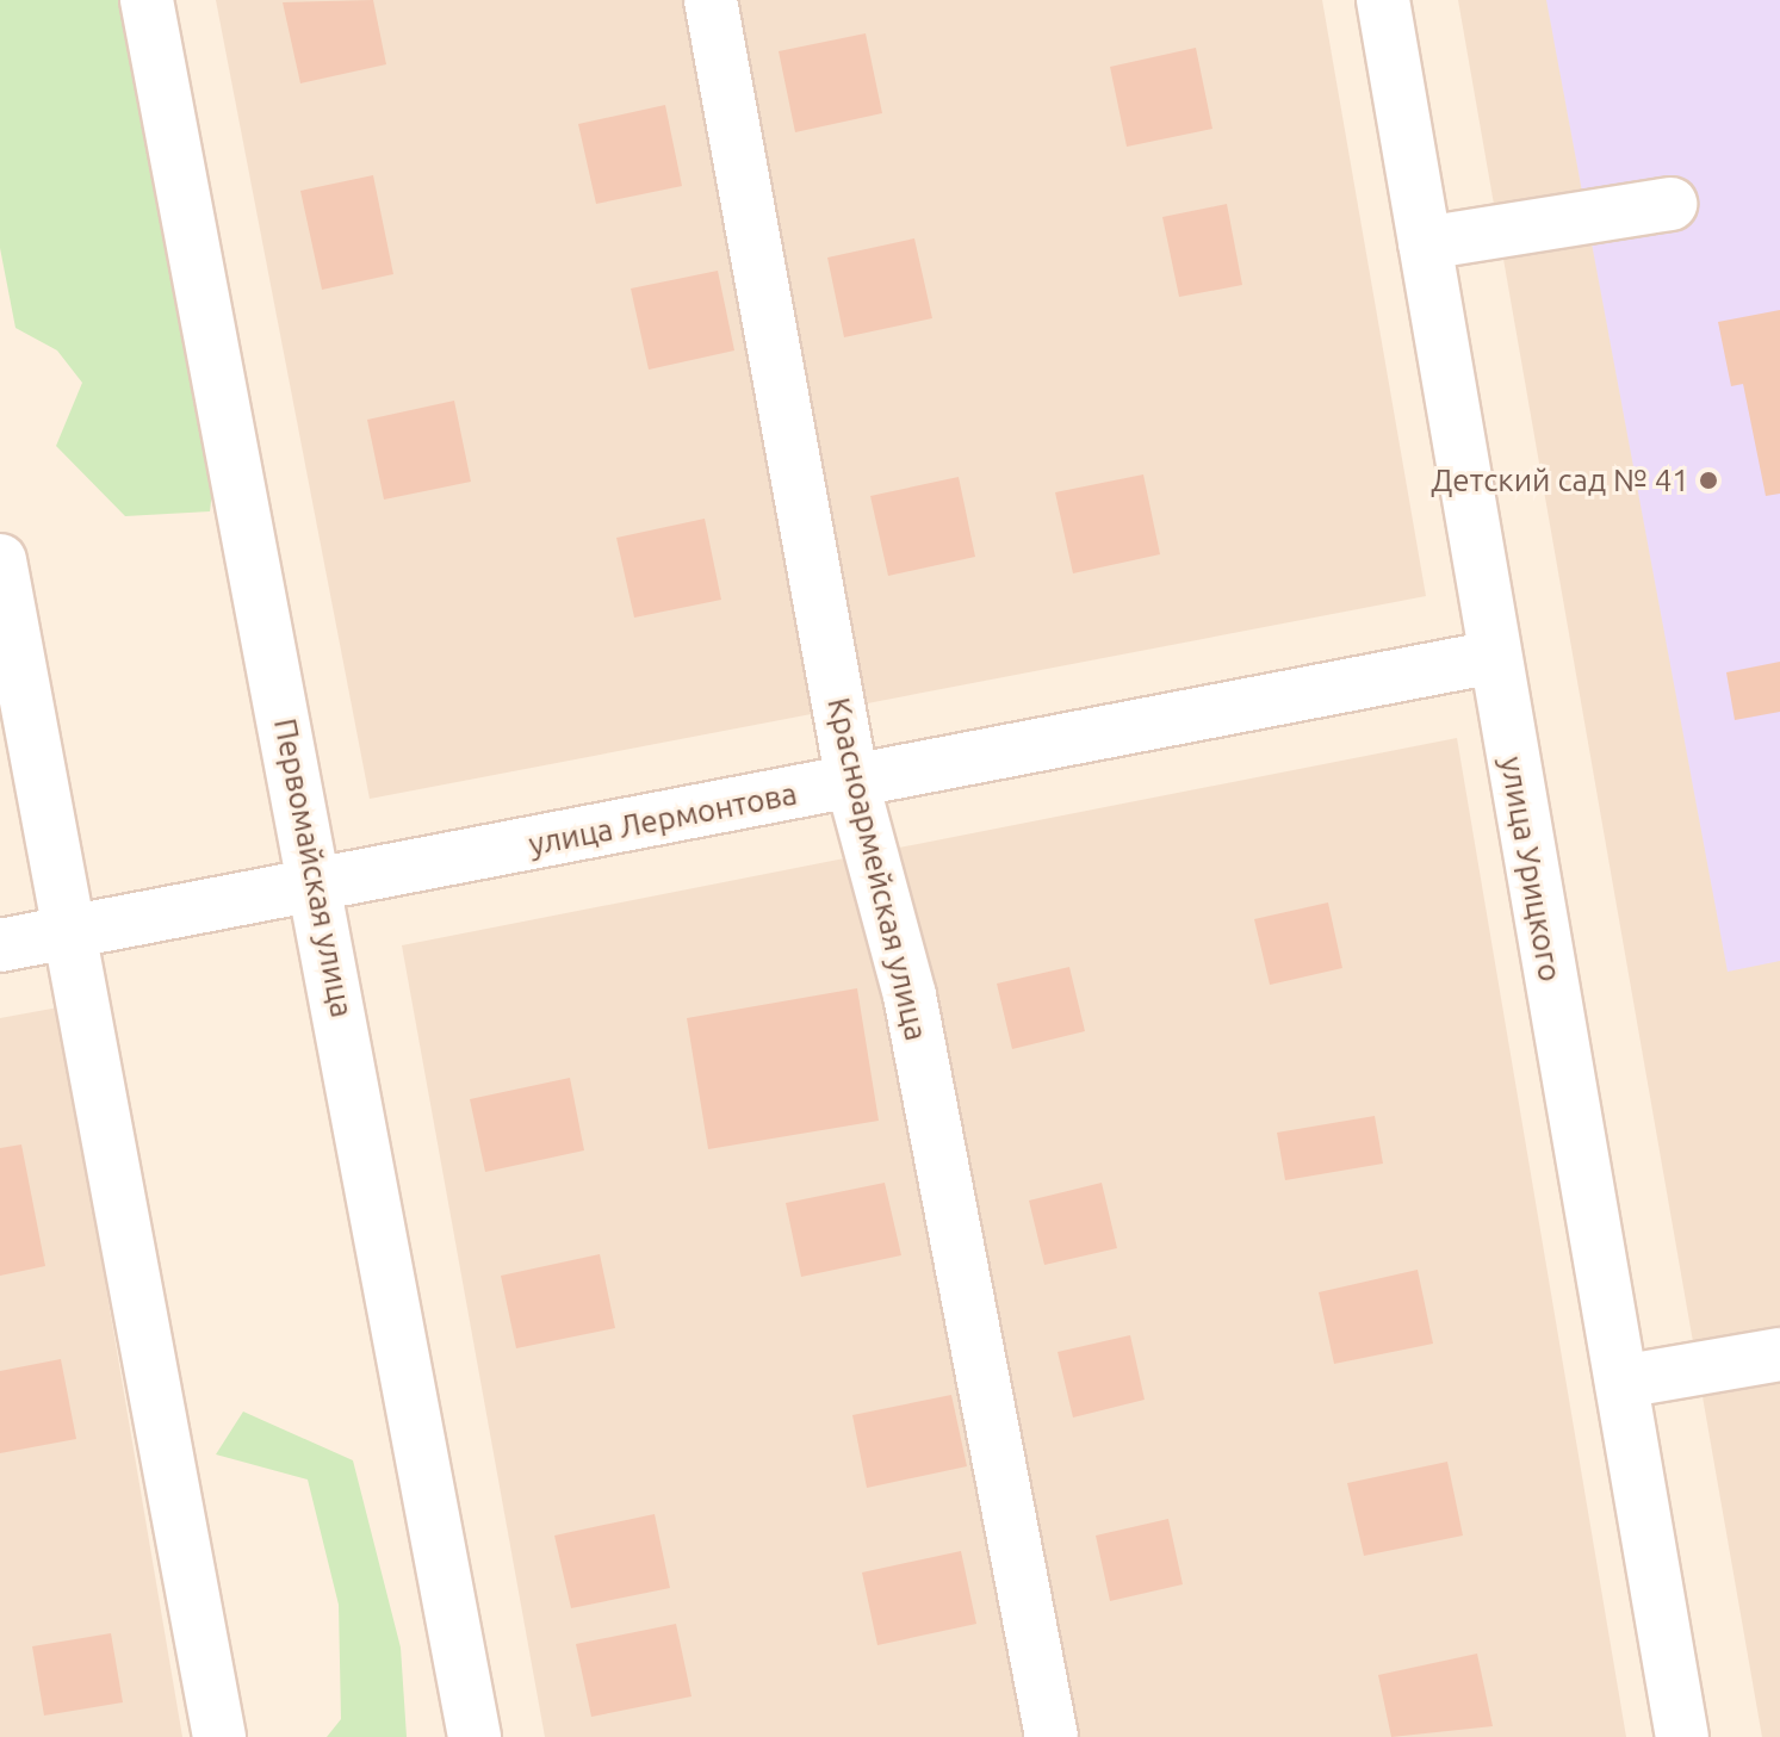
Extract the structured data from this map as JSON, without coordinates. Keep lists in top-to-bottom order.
{
  "streets": {
    "street": [
      "улица Лермонтова",
      "Первомайская улица",
      "Красноармейская улица",
      "улица Урицкого"
    ]
  },
  "crossings": [
    ["улица Лермонтова", "Первомайская улица"],
    ["улица Лермонтова", "Красноармейская улица"],
    ["улица Лермонтова", "улица Урицкого"]
  ],
  "places": ["Детский сад № 41"]
}
